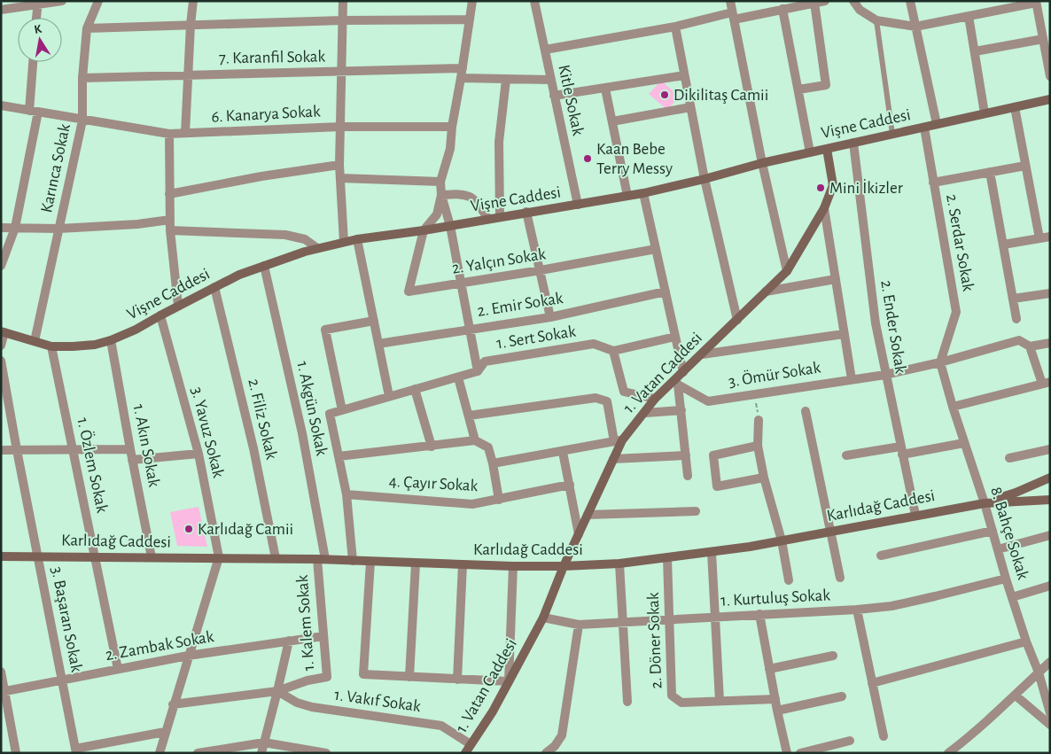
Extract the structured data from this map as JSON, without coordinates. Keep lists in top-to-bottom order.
{
  "streets": {
    "main road": ["Vişne Caddesi", "1. Vatan Caddesi", "Karlıdağ Caddesi"],
    "street": [
      "7. Karanfil Sokak",
      "Kitle Sokak",
      "6. Kanarya Sokak",
      "Karınca Sokak",
      "2. Serdar Sokak",
      "2. Yalçın Sokak",
      "2. Emir Sokak",
      "2. Ender Sokak",
      "1. Sert Sokak",
      "3. Ömür Sokak",
      "1. Akgün Sokak",
      "2. Filiz Sokak",
      "3. Yavuz Sokak",
      "1. Akın Sokak",
      "1. Özlem Sokak",
      "4. Çayır Sokak",
      "8. Bahçe Sokak",
      "1. Kurtuluş Sokak",
      "3. Başaran Sokak",
      "1. Kalem Sokak",
      "2. Döner Sokak",
      "2. Zambak Sokak",
      "1. Vakıf Sokak"
    ]
  },
  "crossings": [
    ["7. Karanfil Sokak", "Karınca Sokak"],
    ["Kitle Sokak", "Vişne Caddesi"],
    ["6. Kanarya Sokak", "Karınca Sokak"],
    ["Vişne Caddesi", "Karınca Sokak"],
    ["Vişne Caddesi", "2. Serdar Sokak"],
    ["Vişne Caddesi", "2. Yalçın Sokak"],
    ["Vişne Caddesi", "2. Ender Sokak"],
    ["Vişne Caddesi", "1. Vatan Caddesi"],
    ["Vişne Caddesi", "1. Akgün Sokak"],
    ["Vişne Caddesi", "2. Filiz Sokak"],
    ["Vişne Caddesi", "3. Yavuz Sokak"],
    ["Vişne Caddesi", "1. Akın Sokak"],
    ["Vişne Caddesi", "1. Özlem Sokak"],
    ["2. Serdar Sokak", "3. Ömür Sokak"],
    ["2. Serdar Sokak", "8. Bahçe Sokak"],
    ["2. Ender Sokak", "3. Ömür Sokak"],
    ["2. Ender Sokak", "Karlıdağ Caddesi"],
    ["1. Vatan Caddesi", "3. Ömür Sokak"],
    ["1. Vatan Caddesi", "Karlıdağ Caddesi"],
    ["1. Vatan Caddesi", "1. Kurtuluş Sokak"],
    ["1. Vatan Caddesi", "1. Vakıf Sokak"],
    ["3. Ömür Sokak", "8. Bahçe Sokak"],
    ["1. Akgün Sokak", "Karlıdağ Caddesi"],
    ["1. Akgün Sokak", "1. Kalem Sokak"],
    ["2. Filiz Sokak", "Karlıdağ Caddesi"],
    ["3. Yavuz Sokak", "Karlıdağ Caddesi"],
    ["1. Akın Sokak", "Karlıdağ Caddesi"],
    ["1. Özlem Sokak", "Karlıdağ Caddesi"],
    ["1. Özlem Sokak", "2. Zambak Sokak"],
    ["Karlıdağ Caddesi", "8. Bahçe Sokak"],
    ["Karlıdağ Caddesi", "3. Başaran Sokak"],
    ["Karlıdağ Caddesi", "1. Kalem Sokak"],
    ["Karlıdağ Caddesi", "2. Döner Sokak"],
    ["8. Bahçe Sokak", "1. Kurtuluş Sokak"],
    ["1. Kurtuluş Sokak", "2. Döner Sokak"],
    ["3. Başaran Sokak", "2. Zambak Sokak"],
    ["1. Kalem Sokak", "2. Zambak Sokak"],
    ["1. Kalem Sokak", "1. Vakıf Sokak"]
  ],
  "places": [
    "Dikilitaş Camii",
    "Kaan Bebe Terry Messy",
    "Mini İkizler",
    "Karlıdağ Camii"
  ],
  "north": "top"
}
